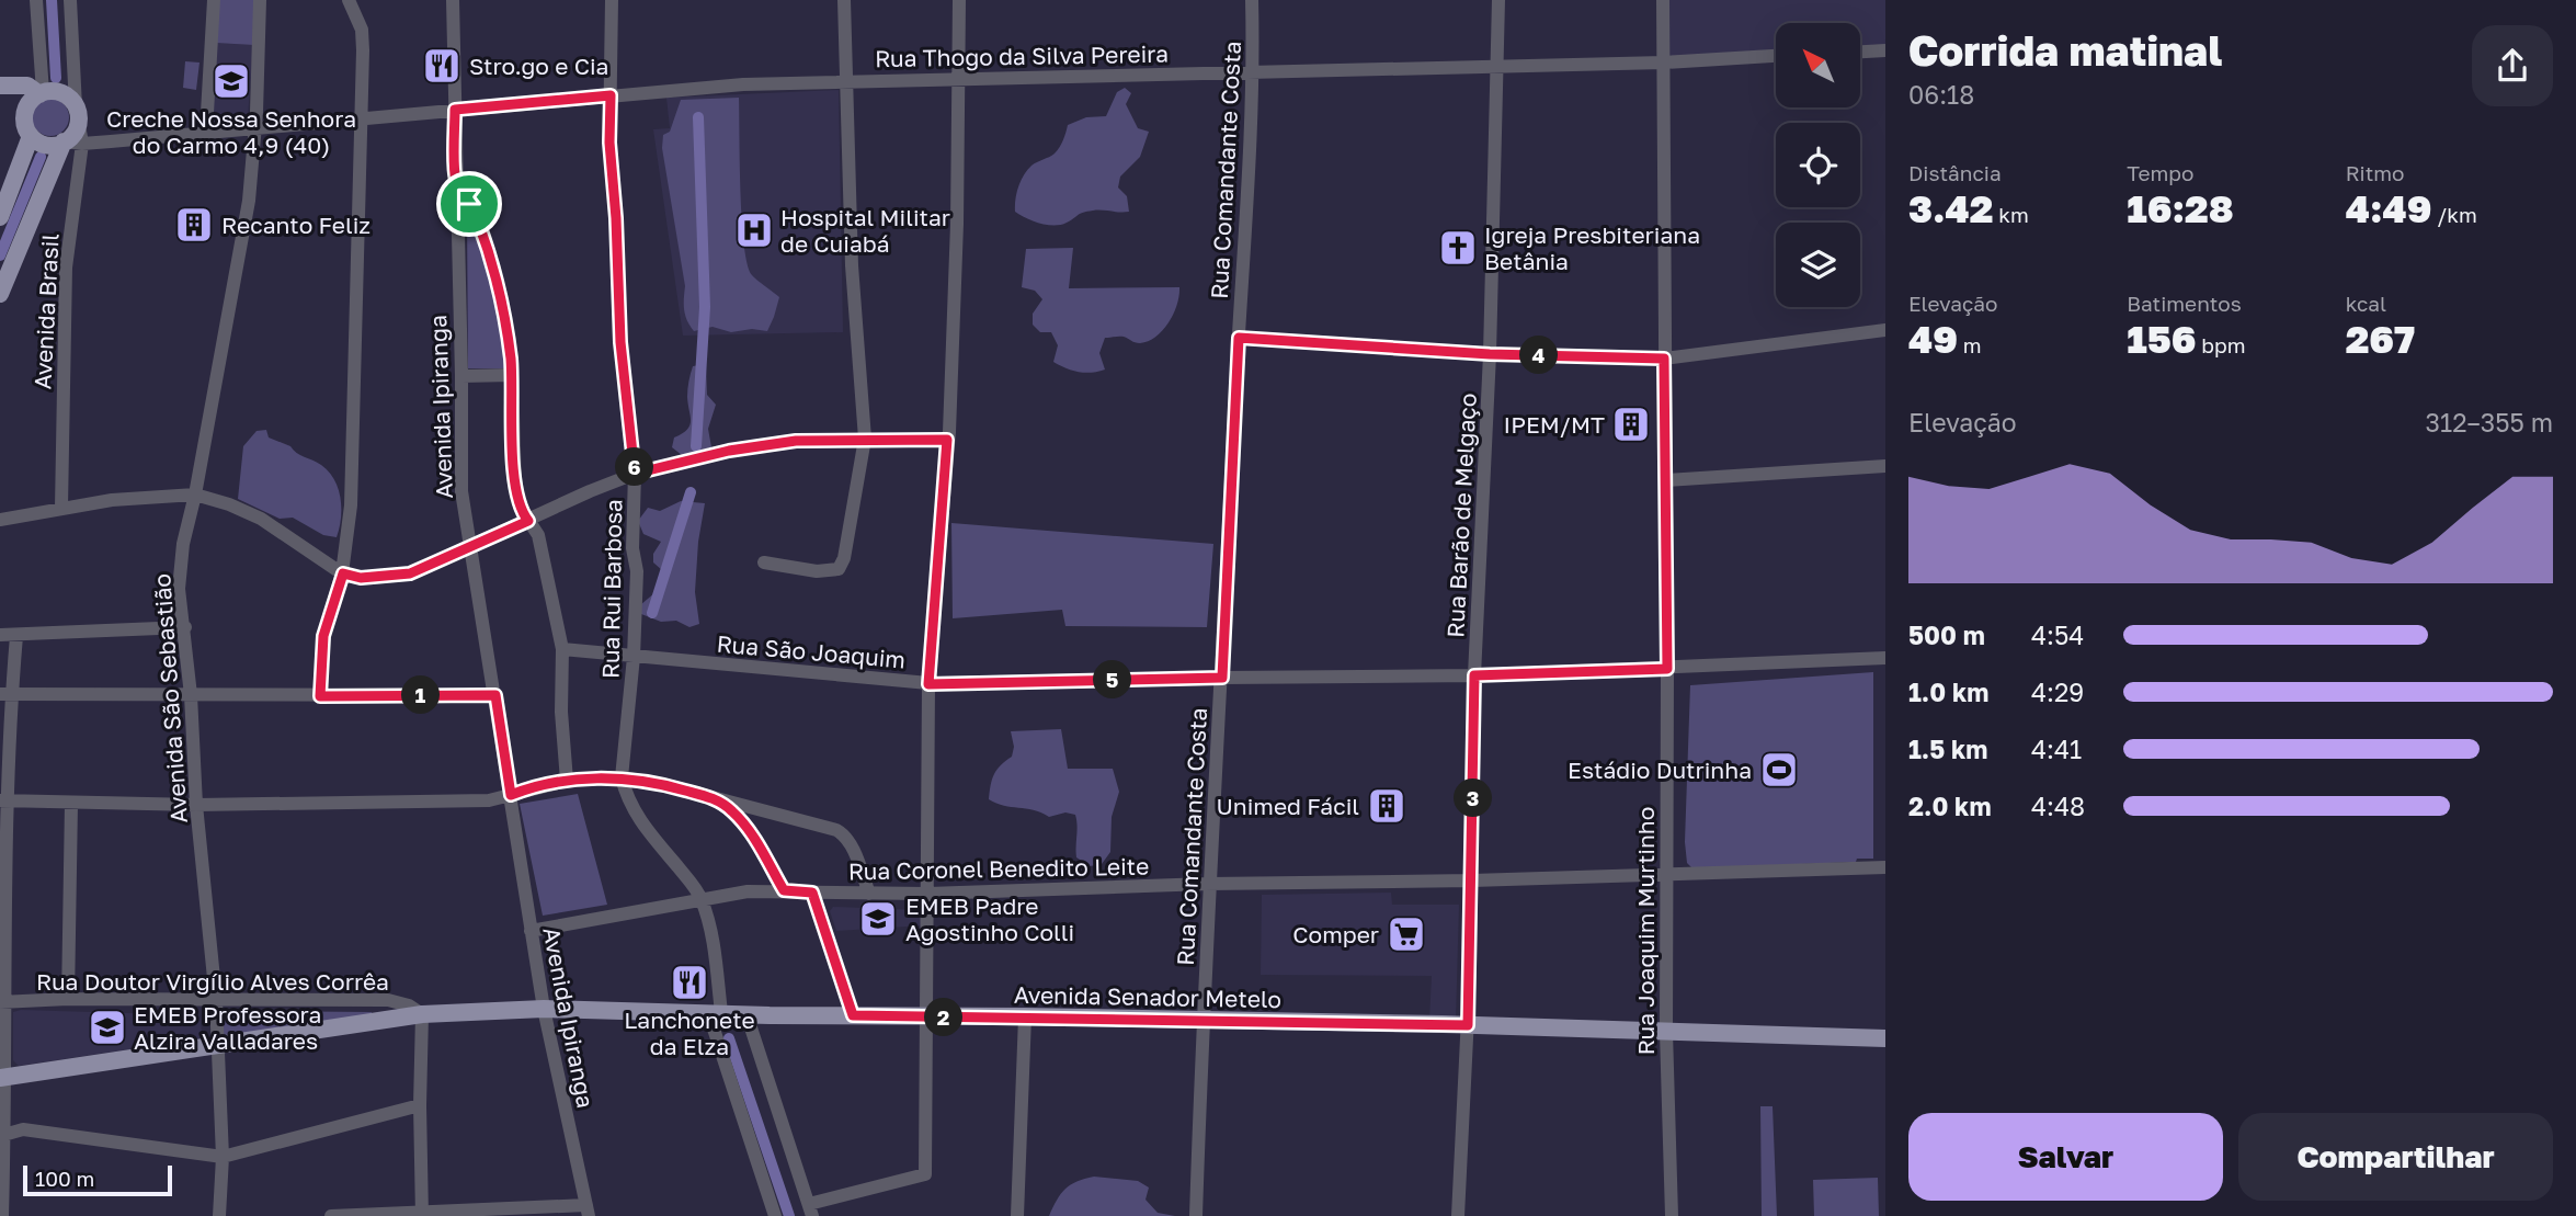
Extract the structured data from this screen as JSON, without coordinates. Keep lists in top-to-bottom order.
{
  "streets": {
    "main road": ["Avenida Senador Metelo"],
    "street": [
      "Rua Thogo da Silva Pereira",
      "Rua Comandante Costa",
      "Avenida Brasil",
      "Avenida Ipiranga",
      "Rua Barão de Melgaço",
      "Rua Rui Barbosa",
      "Rua São Joaquim",
      "Avenida São Sebastião",
      "Rua Coronel Benedito Leite",
      "Rua Joaquim Murtinho",
      "Rua Doutor Virgílio Alves Corrêa"
    ]
  },
  "crossings": [
    ["Rua Thogo da Silva Pereira", "Rua Comandante Costa"],
    ["Rua Thogo da Silva Pereira", "Avenida Brasil"],
    ["Rua Thogo da Silva Pereira", "Avenida Ipiranga"],
    ["Rua Thogo da Silva Pereira", "Rua Barão de Melgaço"],
    ["Rua Thogo da Silva Pereira", "Rua Rui Barbosa"],
    ["Rua Thogo da Silva Pereira", "Avenida São Sebastião"],
    ["Rua Thogo da Silva Pereira", "Rua Joaquim Murtinho"],
    ["Rua Comandante Costa", "Rua São Joaquim"],
    ["Rua Comandante Costa", "Rua Coronel Benedito Leite"],
    ["Rua Comandante Costa", "Avenida Senador Metelo"],
    ["Avenida Ipiranga", "Rua Coronel Benedito Leite"],
    ["Avenida Ipiranga", "Avenida Senador Metelo"],
    ["Rua Barão de Melgaço", "Rua São Joaquim"],
    ["Rua Barão de Melgaço", "Rua Coronel Benedito Leite"],
    ["Rua Barão de Melgaço", "Avenida Senador Metelo"],
    ["Rua Rui Barbosa", "Rua São Joaquim"],
    ["Rua Rui Barbosa", "Rua Coronel Benedito Leite"],
    ["Rua Rui Barbosa", "Avenida Senador Metelo"],
    ["Rua São Joaquim", "Rua Joaquim Murtinho"],
    ["Avenida São Sebastião", "Rua Doutor Virgílio Alves Corrêa"],
    ["Avenida São Sebastião", "Avenida Senador Metelo"],
    ["Rua Coronel Benedito Leite", "Rua Joaquim Murtinho"],
    ["Rua Joaquim Murtinho", "Avenida Senador Metelo"],
    ["Rua Doutor Virgílio Alves Corrêa", "Avenida Senador Metelo"]
  ],
  "places": {
    "restaurant": ["Stro.go e Cia", "Lanchonete da Elza"],
    "school or university": ["Creche Nossa Senhora do Carmo 4,9 (40)", "EMEB Padre Agostinho Colli", "EMEB Professora Alzira Valladares"],
    "building": ["Recanto Feliz", "IPEM/MT", "Unimed Fácil"],
    "hospital": ["Hospital Militar de Cuiabá"],
    "church": ["Igreja Presbiteriana Betânia"],
    "sports": ["Estádio Dutrinha"],
    "supermarket": ["Comper"]
  },
  "scale_bar": "100 m",
  "north": "top left",
  "page": {
    "heading": ["Corrida matinal", "06:18"],
    "stats": [
      ["Distância", "3.42 km"],
      ["Tempo", "16:28"],
      ["Ritmo", "4:49 /km"],
      ["Elevação", "49 m"],
      ["Batimentos", "156 bpm"],
      ["kcal", "267"]
    ],
    "pins": [
      "4",
      "6",
      "5",
      "1",
      "3",
      "2"
    ],
    "chart": ["Elevação", "312–355 m"],
    "list": [
      {
        "name": "500 m",
        "note": "4:54"
      },
      {
        "name": "1.0 km",
        "note": "4:29"
      },
      {
        "name": "1.5 km",
        "note": "4:41"
      },
      {
        "name": "2.0 km",
        "note": "4:48"
      }
    ],
    "buttons": ["Salvar", "Compartilhar"],
    "scale": "100 m"
  }
}
